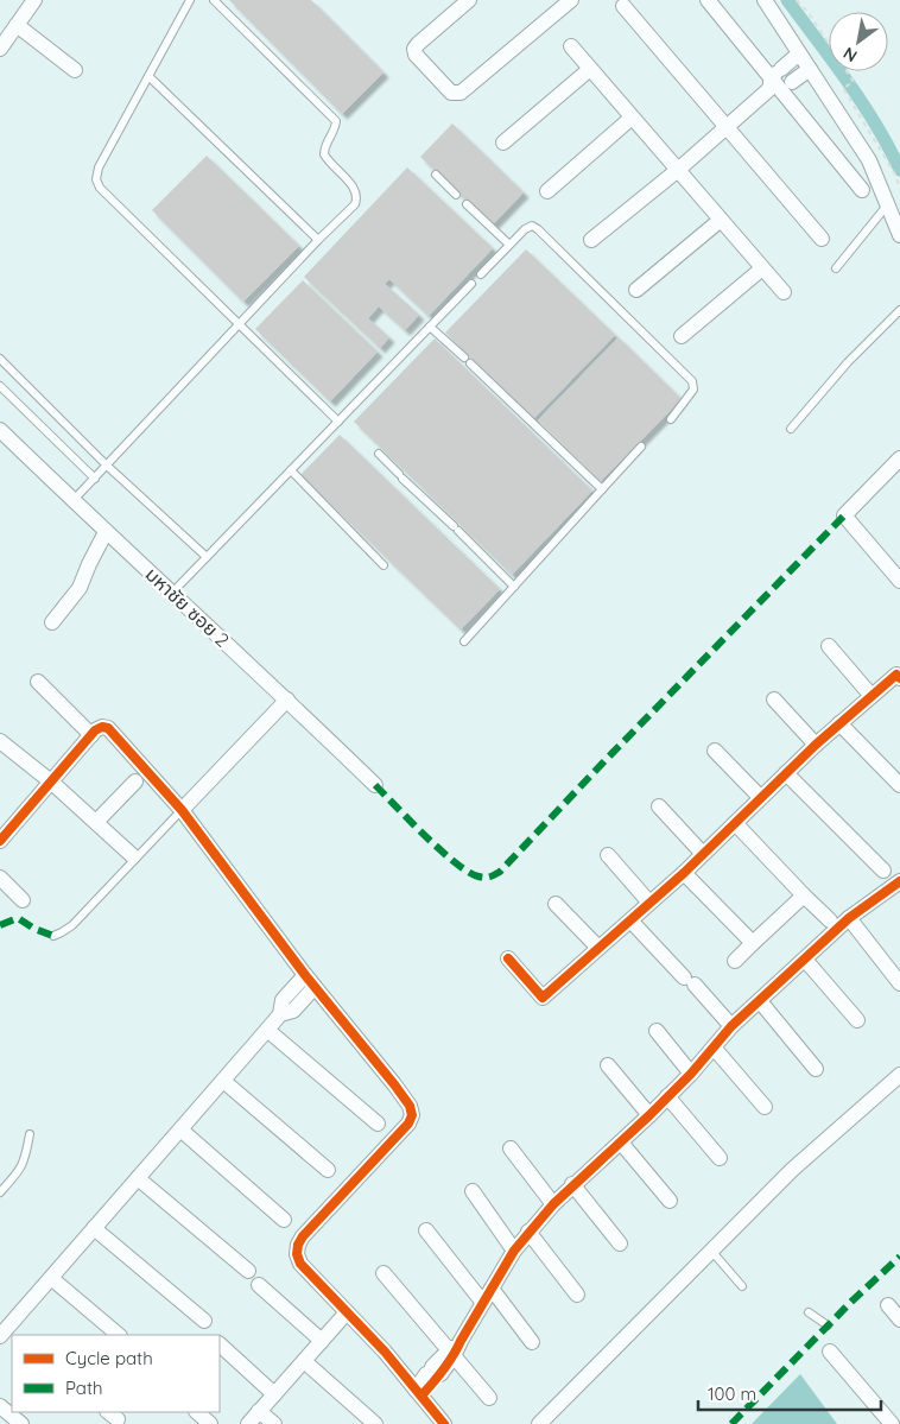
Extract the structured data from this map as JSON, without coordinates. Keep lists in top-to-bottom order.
{
  "streets": {
    "street": ["มหาชัย ซอย 2"]
  },
  "legend": ["Cycle path", "Path"],
  "scale_bar": "100 m",
  "north": "bottom left"
}
